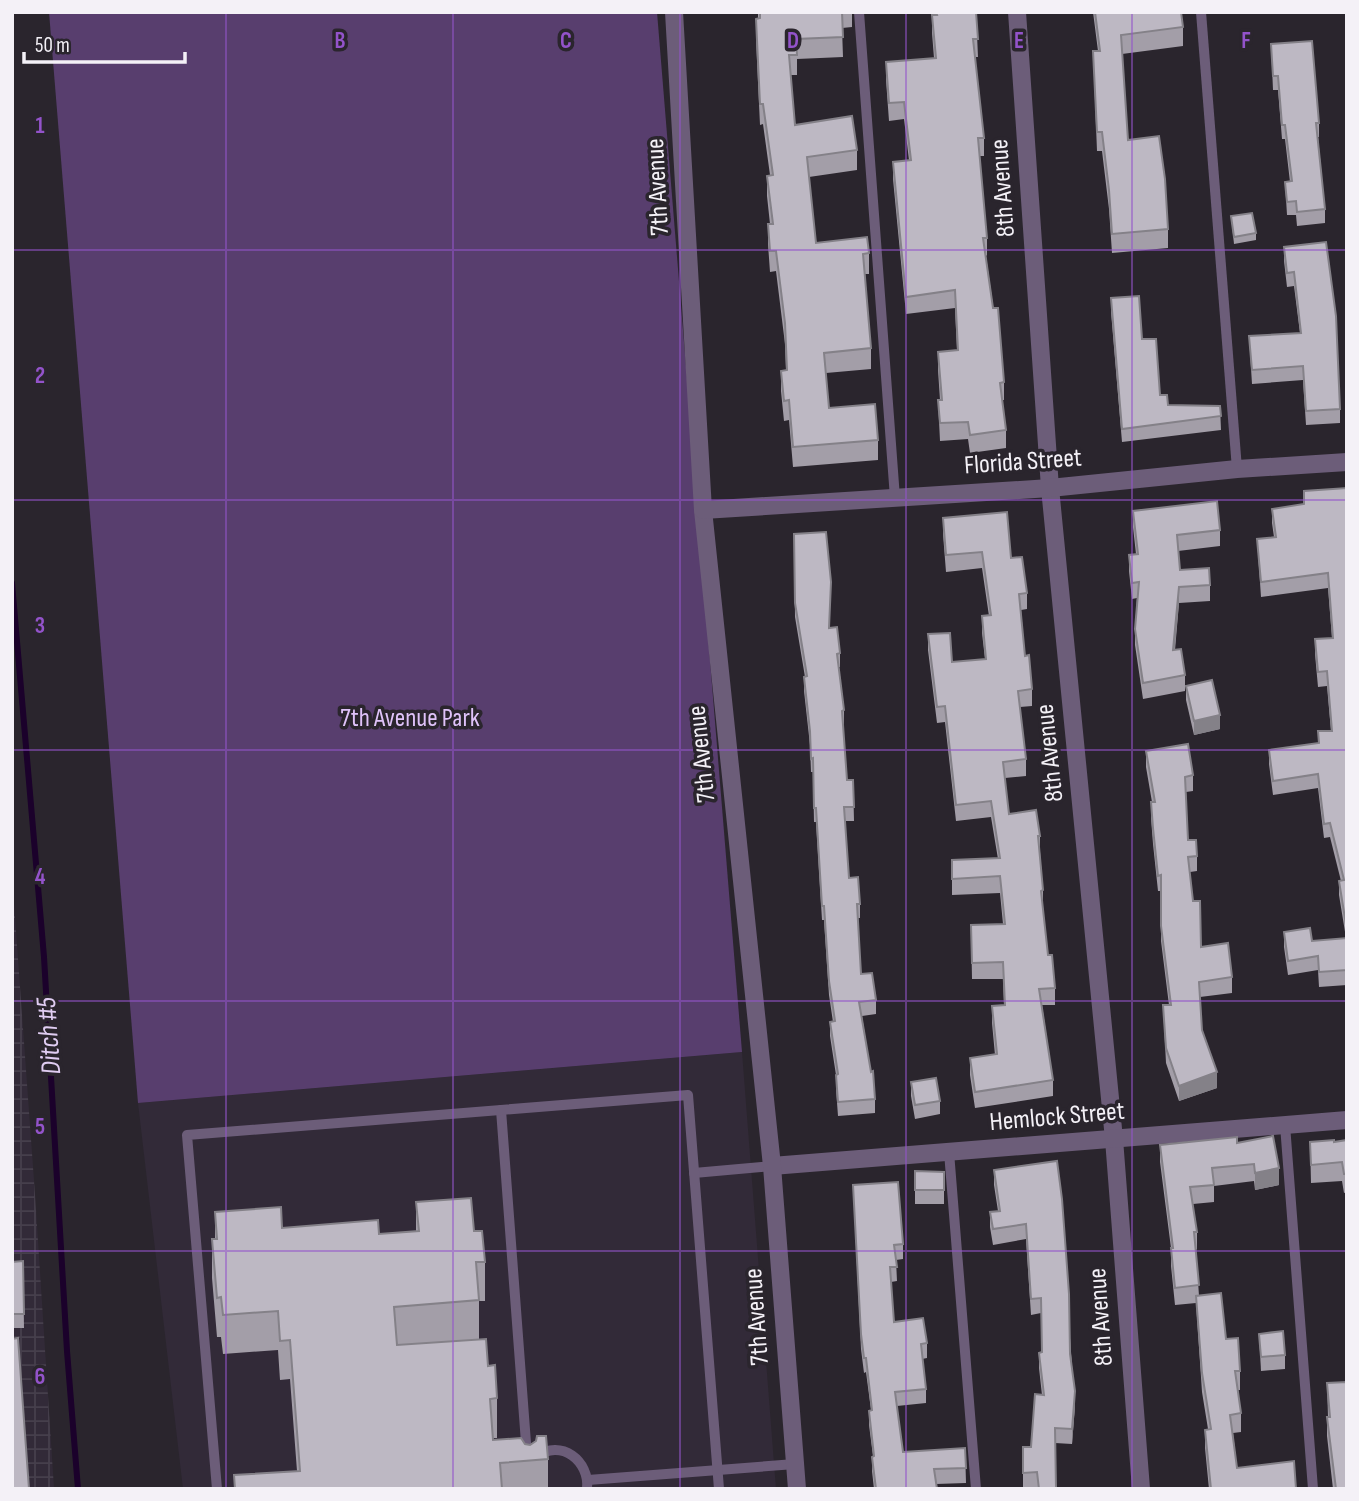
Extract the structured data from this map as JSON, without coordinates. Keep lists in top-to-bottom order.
{
  "streets": {
    "street": [
      "7th Avenue",
      "8th Avenue",
      "Florida Street",
      "Hemlock Street"
    ]
  },
  "crossings": [
    ["7th Avenue", "Florida Street"],
    ["7th Avenue", "Hemlock Street"],
    ["8th Avenue", "Florida Street"],
    ["8th Avenue", "Hemlock Street"]
  ],
  "water": ["Ditch #5"],
  "parks": ["7th Avenue Park"],
  "scale_bar": "50 m",
  "grid": {
    "columns": [
      "B",
      "C",
      "D",
      "E",
      "F"
    ],
    "rows": [
      "1",
      "2",
      "3",
      "4",
      "5",
      "6"
    ]
  }
}
